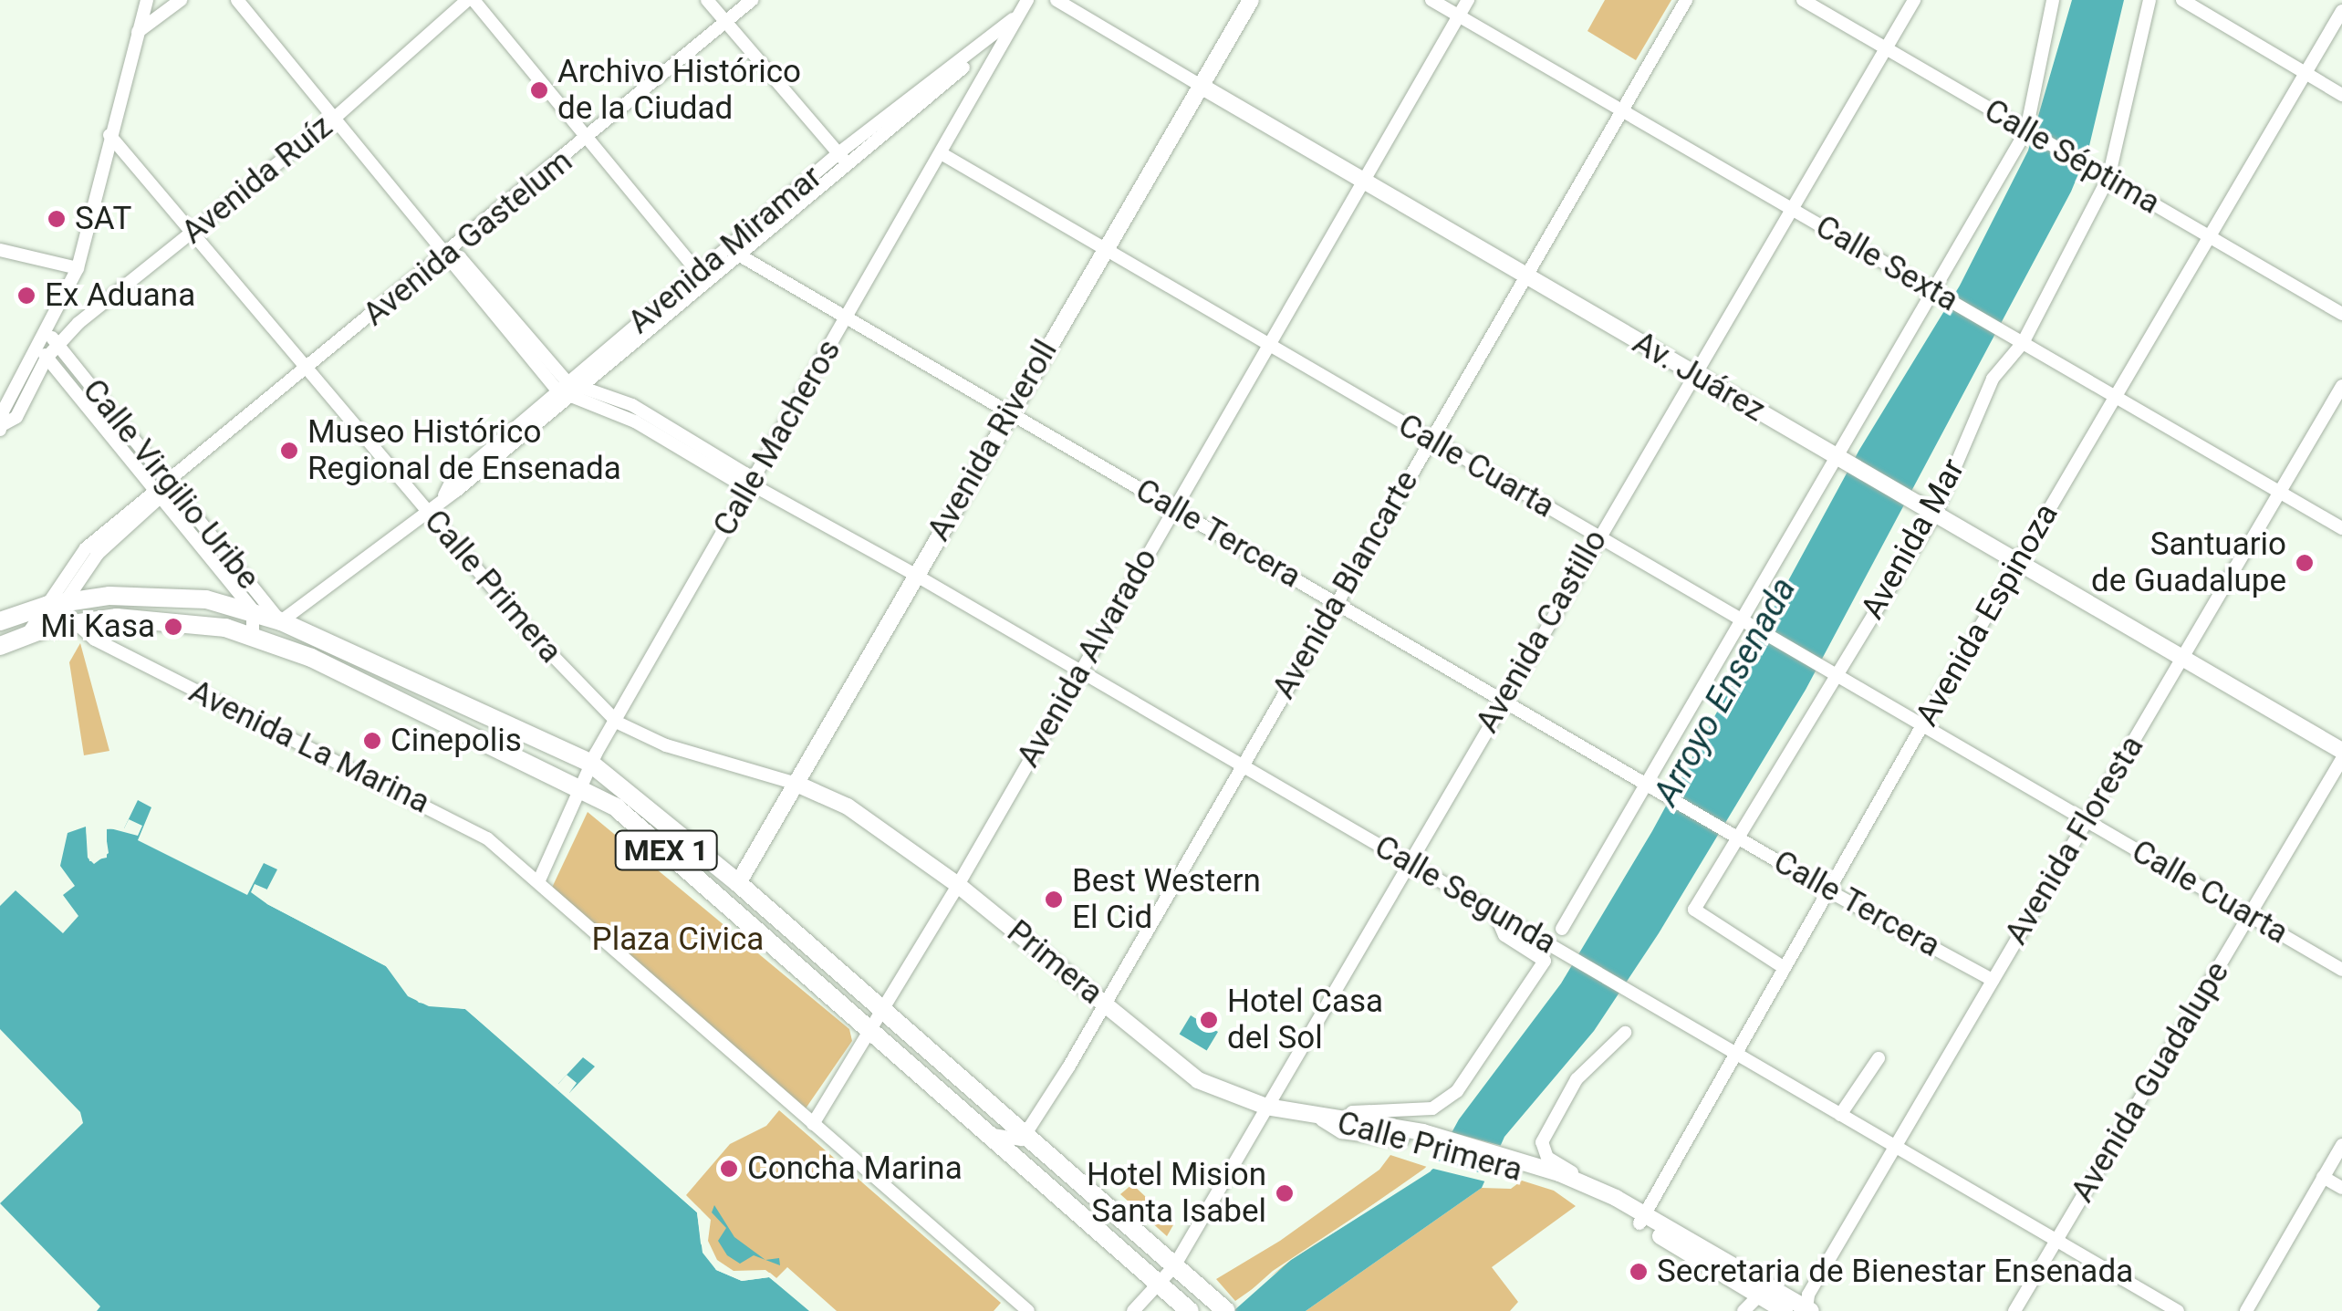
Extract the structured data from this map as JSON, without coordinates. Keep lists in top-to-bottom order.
{
  "streets": {
    "highway": ["MEX 1"],
    "main road": [
      "Av. Juárez",
      "Avenida Riveroll",
      "Calle Primera",
      "Primera"
    ],
    "street": [
      "Calle Séptima",
      "Avenida Ruíz",
      "Avenida Gastelum",
      "Avenida Miramar",
      "Calle Sexta",
      "Calle Macheros",
      "Calle Cuarta",
      "Calle Virgilio Uribe",
      "Calle Tercera",
      "Avenida Mar",
      "Avenida Blancarte",
      "Avenida Espinoza",
      "Avenida Castillo",
      "Avenida Alvarado",
      "Avenida La Marina",
      "Avenida Floresta",
      "Calle Segunda",
      "Avenida Guadalupe"
    ]
  },
  "crossings": [
    ["Calle Séptima", "Avenida Mar"],
    ["Calle Séptima", "Avenida Espinoza"],
    ["Calle Séptima", "Avenida Castillo"],
    ["Avenida Ruíz", "Calle Virgilio Uribe"],
    ["Avenida Ruíz", "Calle Primera"],
    ["Avenida Ruíz", "Calle Segunda"],
    ["Avenida Gastelum", "Calle Virgilio Uribe"],
    ["Avenida Gastelum", "Calle Primera"],
    ["Avenida Gastelum", "MEX 1"],
    ["Avenida Gastelum", "Calle Segunda"],
    ["Avenida Miramar", "Calle Macheros"],
    ["Avenida Miramar", "Calle Virgilio Uribe"],
    ["Avenida Miramar", "Calle Tercera"],
    ["Avenida Miramar", "Calle Primera"],
    ["Avenida Miramar", "MEX 1"],
    ["Avenida Miramar", "Calle Segunda"],
    ["Calle Sexta", "Avenida Mar"],
    ["Calle Sexta", "Avenida Blancarte"],
    ["Calle Sexta", "Avenida Espinoza"],
    ["Calle Sexta", "Avenida Castillo"],
    ["Calle Sexta", "Avenida Alvarado"],
    ["Calle Sexta", "Avenida Floresta"],
    ["Av. Juárez", "Avenida Riveroll"],
    ["Av. Juárez", "Avenida Mar"],
    ["Av. Juárez", "Avenida Blancarte"],
    ["Av. Juárez", "Avenida Espinoza"],
    ["Av. Juárez", "Avenida Castillo"],
    ["Av. Juárez", "Avenida Alvarado"],
    ["Av. Juárez", "Avenida Floresta"],
    ["Calle Macheros", "Calle Cuarta"],
    ["Calle Macheros", "Calle Tercera"],
    ["Calle Macheros", "Calle Primera"],
    ["Calle Macheros", "Avenida La Marina"],
    ["Calle Macheros", "MEX 1"],
    ["Calle Macheros", "Calle Segunda"],
    ["Avenida Riveroll", "Calle Cuarta"],
    ["Avenida Riveroll", "Calle Tercera"],
    ["Avenida Riveroll", "Calle Primera"],
    ["Avenida Riveroll", "MEX 1"],
    ["Avenida Riveroll", "Calle Segunda"],
    ["Avenida Riveroll", "Primera"],
    ["Calle Cuarta", "Avenida Mar"],
    ["Calle Cuarta", "Avenida Blancarte"],
    ["Calle Cuarta", "Avenida Espinoza"],
    ["Calle Cuarta", "Avenida Castillo"],
    ["Calle Cuarta", "Avenida Alvarado"],
    ["Calle Cuarta", "Avenida Floresta"],
    ["Calle Cuarta", "Avenida Guadalupe"],
    ["Calle Virgilio Uribe", "MEX 1"],
    ["Calle Tercera", "Avenida Mar"],
    ["Calle Tercera", "Avenida Blancarte"],
    ["Calle Tercera", "Avenida Espinoza"],
    ["Calle Tercera", "Avenida Castillo"],
    ["Calle Tercera", "Avenida Alvarado"],
    ["Calle Tercera", "Avenida Floresta"],
    ["Avenida Mar", "Avenida Espinoza"],
    ["Avenida Blancarte", "MEX 1"],
    ["Avenida Blancarte", "Calle Segunda"],
    ["Avenida Blancarte", "Primera"],
    ["Calle Primera", "Avenida Espinoza"],
    ["Calle Primera", "Primera"],
    ["Avenida Espinoza", "Calle Segunda"],
    ["Avenida Castillo", "MEX 1"],
    ["Avenida Castillo", "Calle Segunda"],
    ["Avenida Castillo", "Primera"],
    ["Avenida Alvarado", "Avenida La Marina"],
    ["Avenida Alvarado", "MEX 1"],
    ["Avenida Alvarado", "Calle Segunda"],
    ["Avenida Alvarado", "Primera"],
    ["Avenida La Marina", "MEX 1"],
    ["Avenida Floresta", "Calle Segunda"],
    ["Calle Segunda", "Avenida Guadalupe"]
  ],
  "water": ["Arroyo Ensenada"],
  "parks": ["Plaza Civica"],
  "places": [
    "Archivo Histórico de la Ciudad",
    "SAT",
    "Ex Aduana",
    "Museo Histórico Regional de Ensenada",
    "Santuario de Guadalupe",
    "Mi Kasa",
    "Cinepolis",
    "Best Western El Cid",
    "Hotel Casa del Sol",
    "Concha Marina",
    "Hotel Mision Santa Isabel",
    "Secretaria de Bienestar Ensenada"
  ]
}
